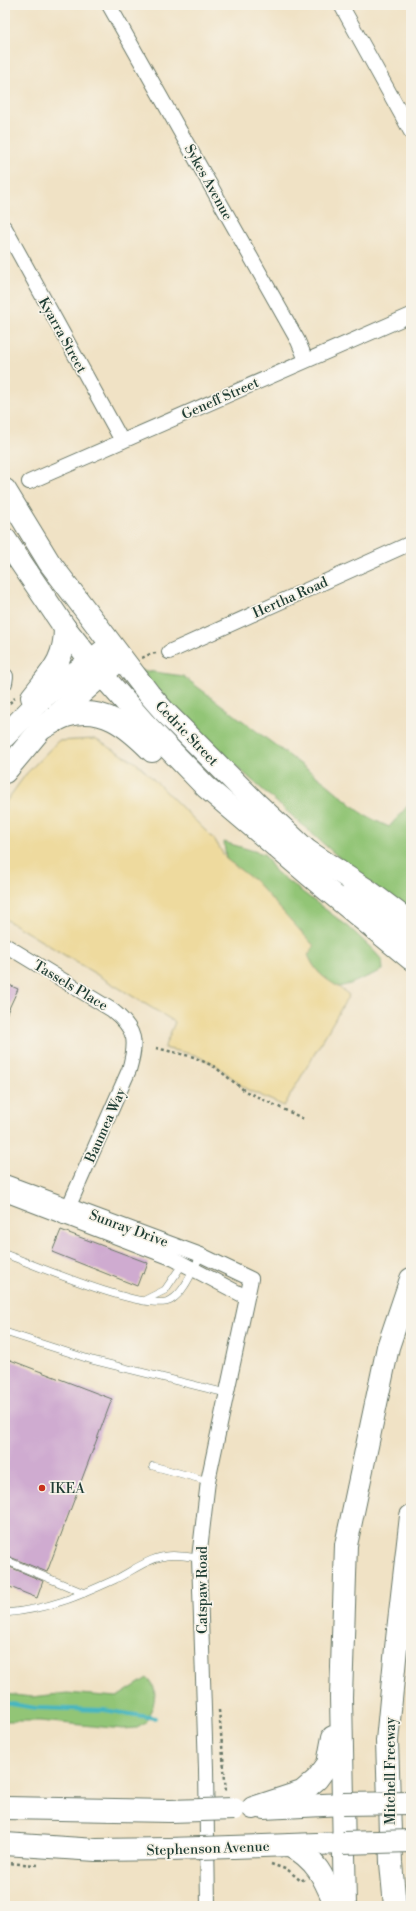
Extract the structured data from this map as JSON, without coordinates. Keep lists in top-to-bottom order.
{
  "streets": {
    "main road": ["Cedric Street", "Mitchell Freeway", "Stephenson Avenue"],
    "street": [
      "Sykes Avenue",
      "Kyarra Street",
      "Geneff Street",
      "Hertha Road",
      "Tassels Place",
      "Baumea Way",
      "Sunray Drive",
      "Catspaw Road"
    ]
  },
  "crossings": [
    ["Sykes Avenue", "Geneff Street"],
    ["Kyarra Street", "Geneff Street"],
    ["Tassels Place", "Baumea Way"],
    ["Baumea Way", "Sunray Drive"],
    ["Sunray Drive", "Catspaw Road"]
  ],
  "places": ["IKEA"]
}
